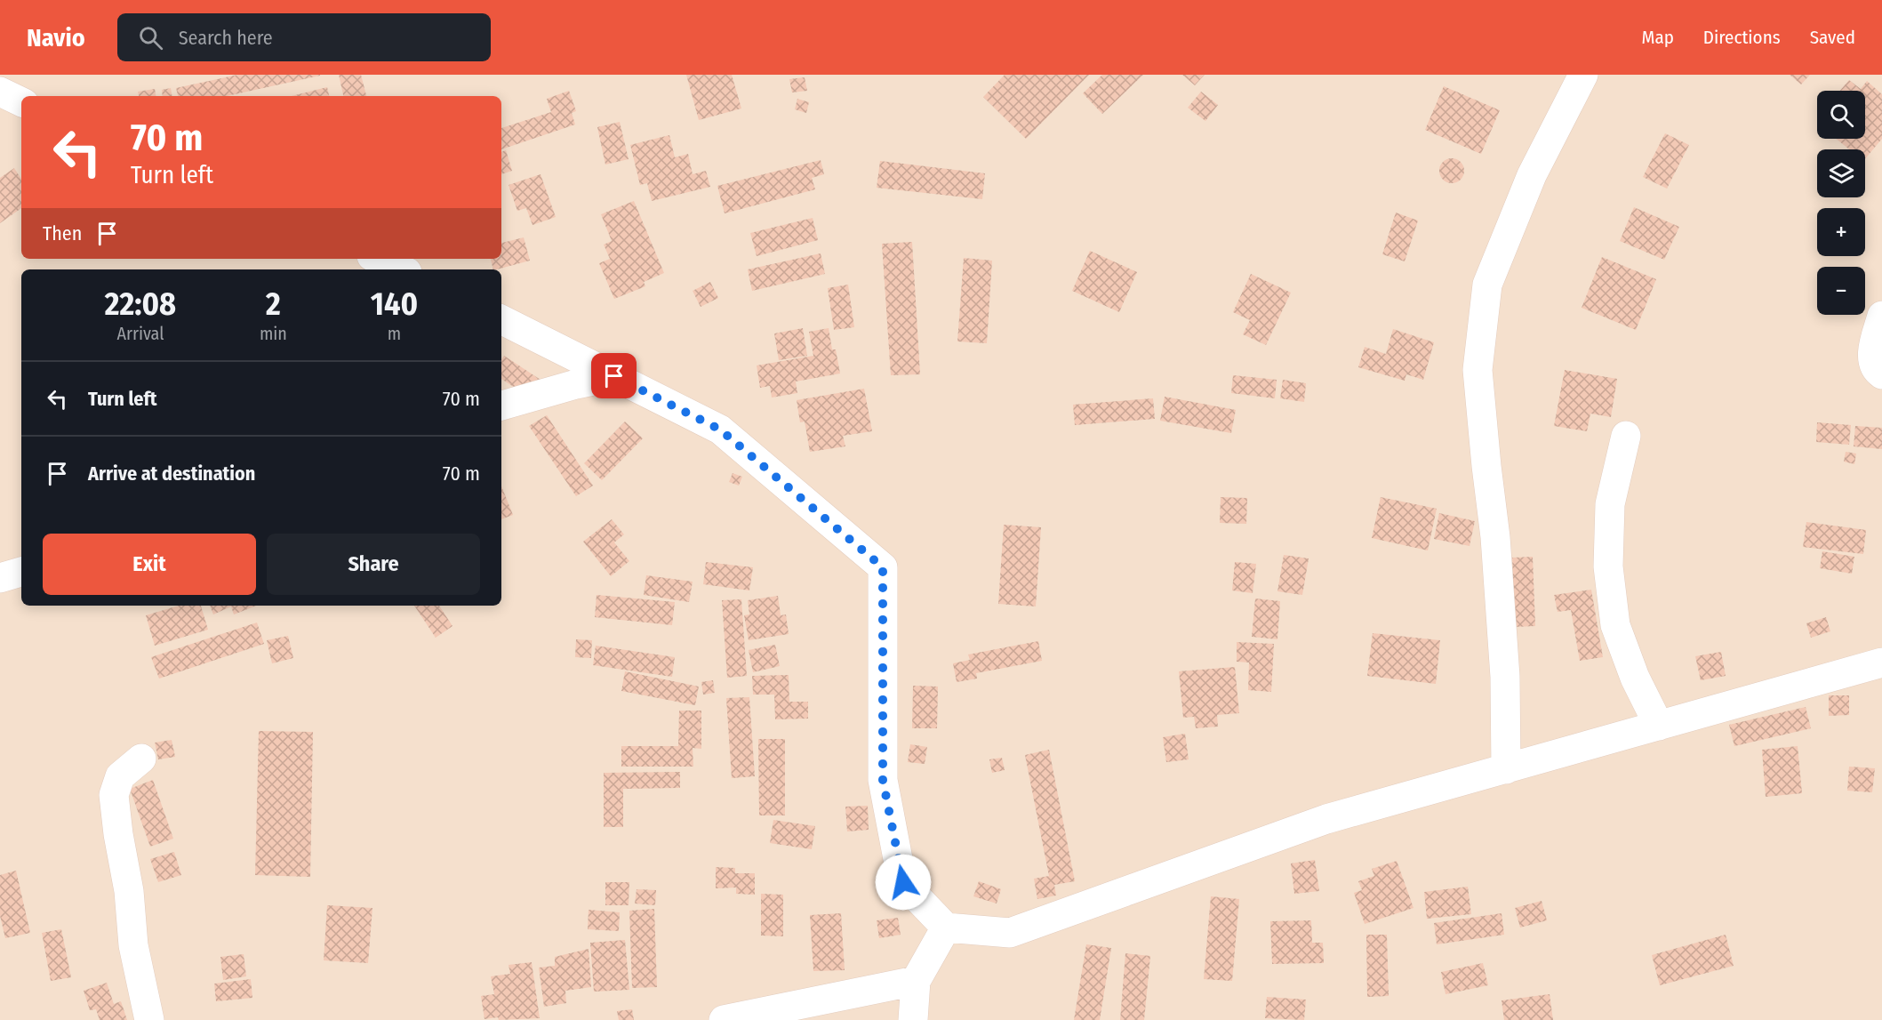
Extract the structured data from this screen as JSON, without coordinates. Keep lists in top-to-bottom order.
{
  "page": {
    "header": "Navio",
    "search": "Search here",
    "nav": ["Map", "Directions", "Saved"],
    "map_buttons": ["+", "−"],
    "turn": ["70 m", "Turn left"],
    "then": "Then",
    "eta": [
      "22:08",
      "Arrival",
      "2",
      "min",
      "140",
      "m"
    ],
    "list": [
      {
        "name": "Turn left",
        "value": "70 m"
      },
      {
        "name": "Arrive at destination",
        "value": "70 m"
      }
    ],
    "buttons": ["Exit", "Share"]
  }
}
